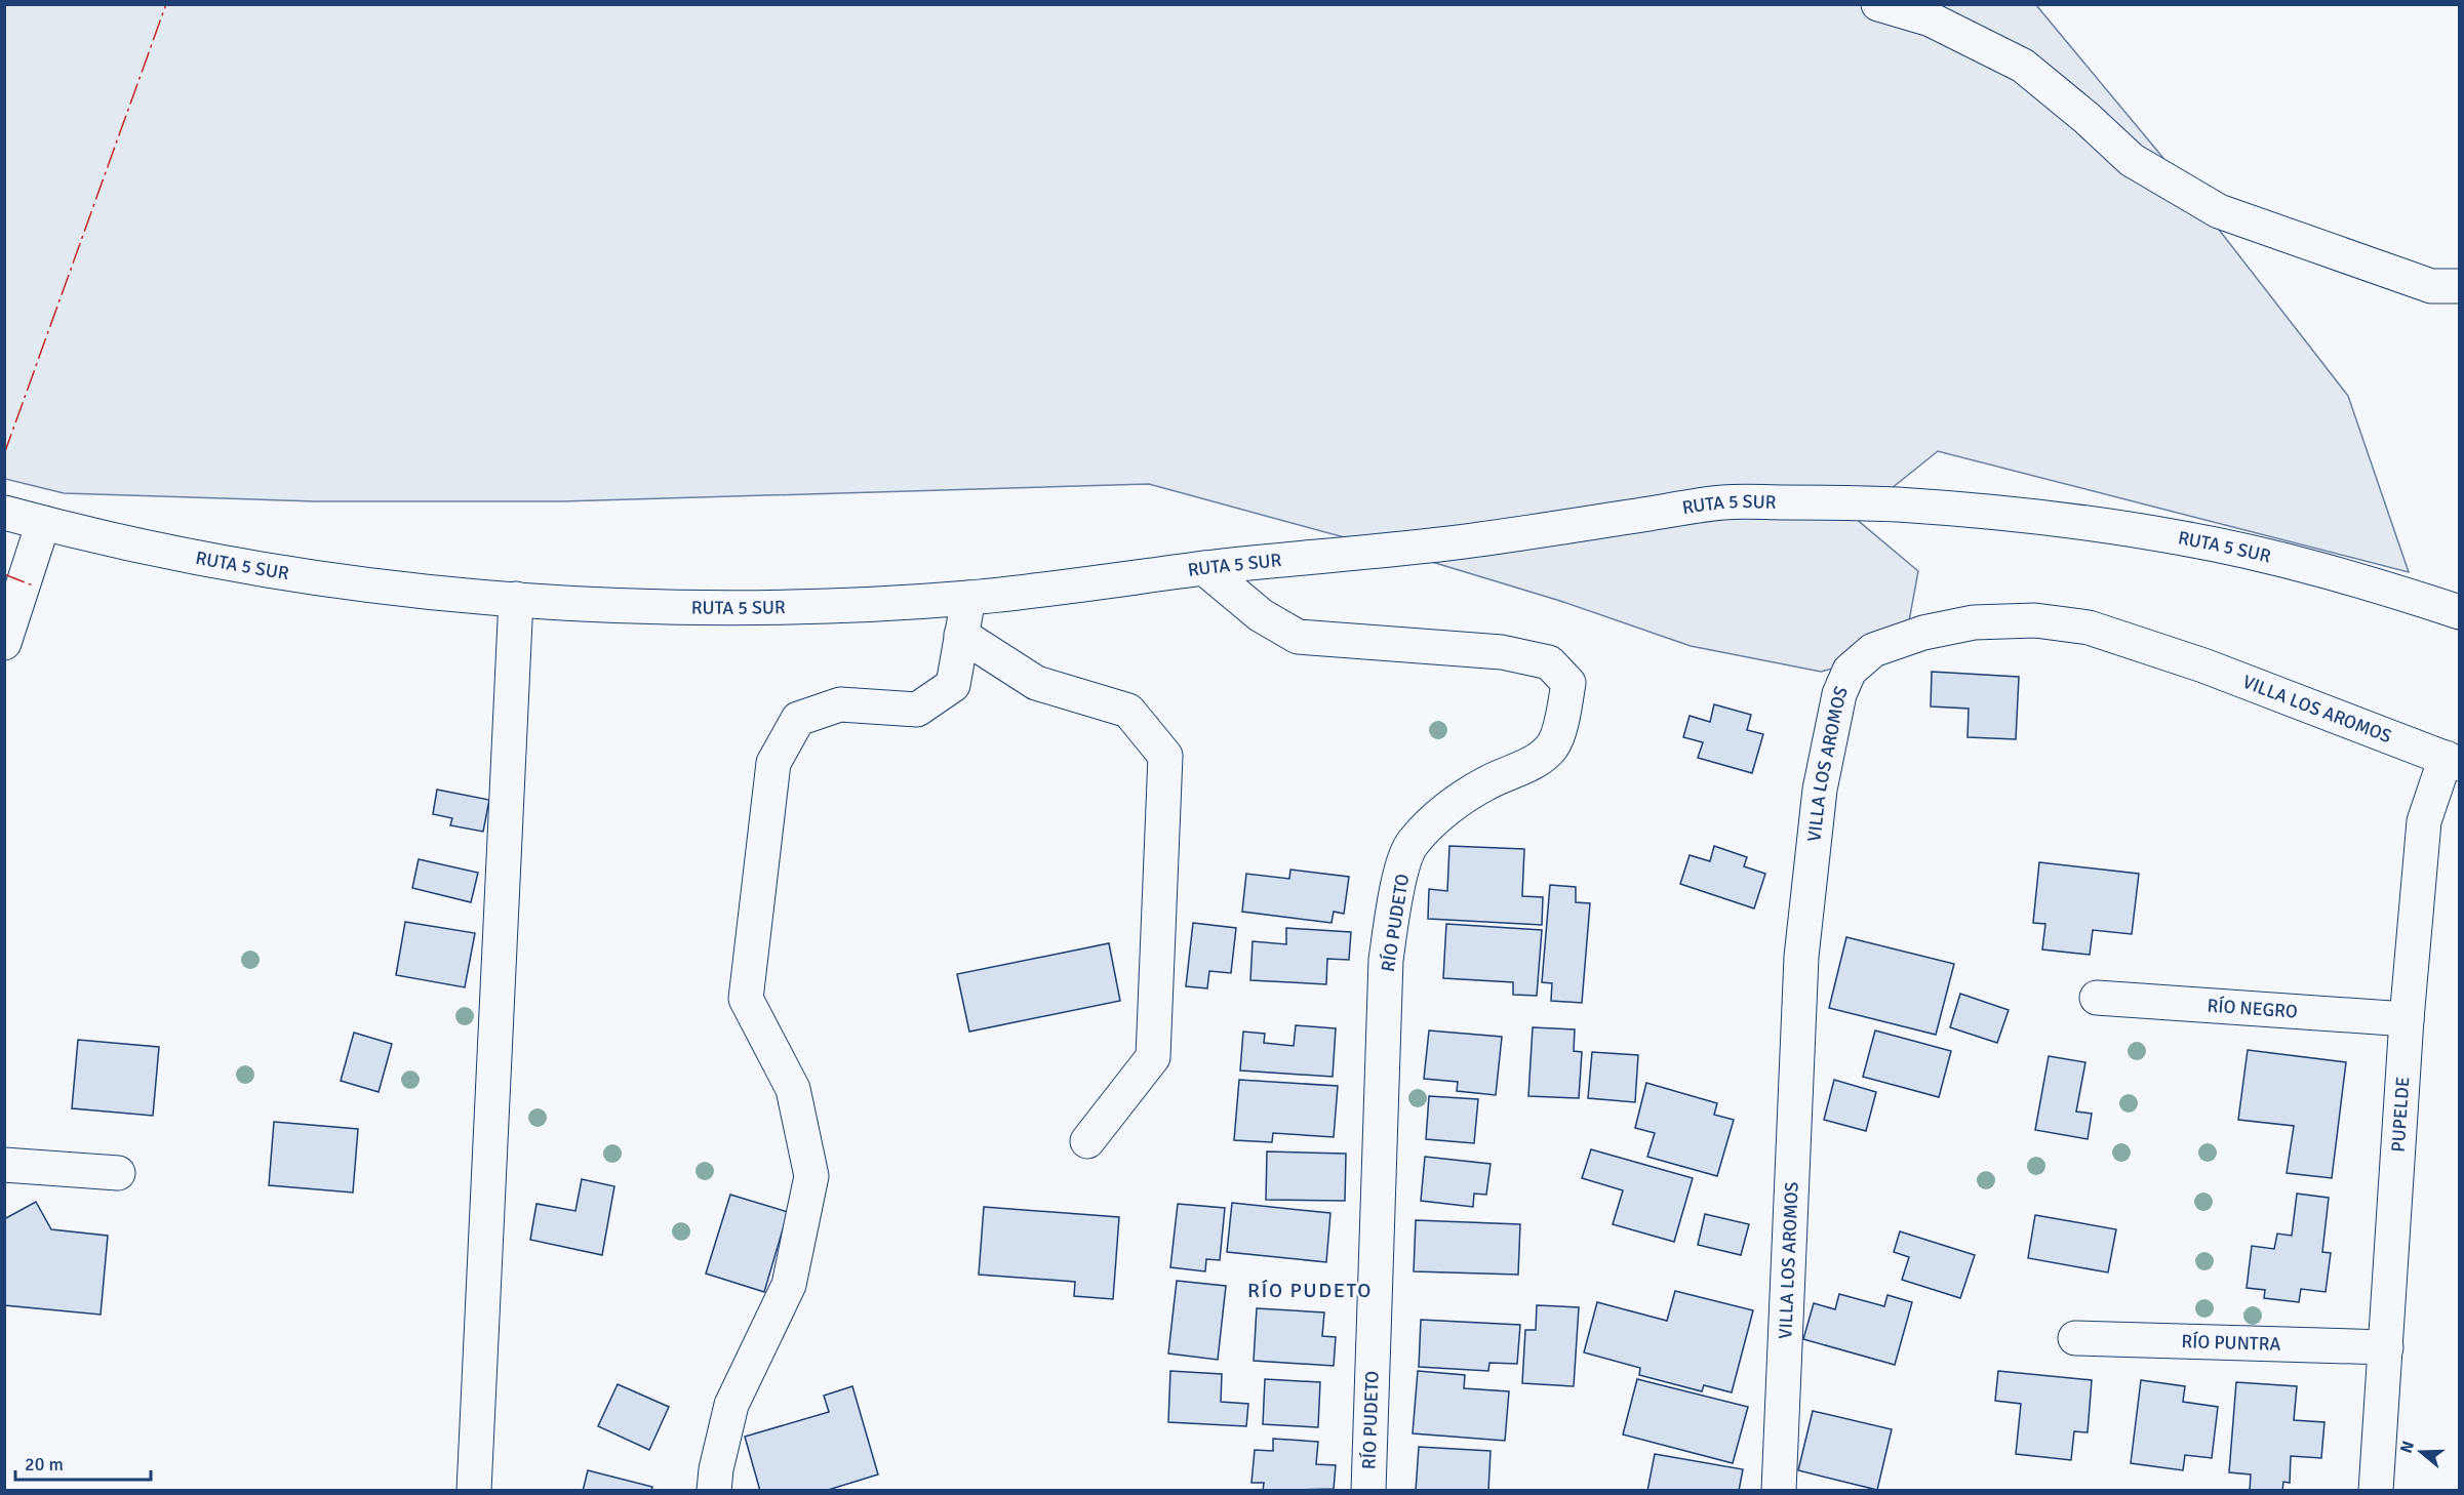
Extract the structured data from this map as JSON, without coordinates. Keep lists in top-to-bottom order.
{
  "streets": {
    "main road": [
      "RUTA 5 SUR",
      "VILLA LOS AROMOS",
      "RÍO PUDETO",
      "RÍO NEGRO",
      "PUPELDE",
      "RÍO PUNTRA"
    ]
  },
  "crossings": [
    ["RUTA 5 SUR", "RÍO PUDETO"],
    ["VILLA LOS AROMOS", "PUPELDE"],
    ["RÍO NEGRO", "PUPELDE"],
    ["PUPELDE", "RÍO PUNTRA"]
  ],
  "districts": ["RÍO PUDETO"],
  "scale_bar": "20 m",
  "north": "left"
}
